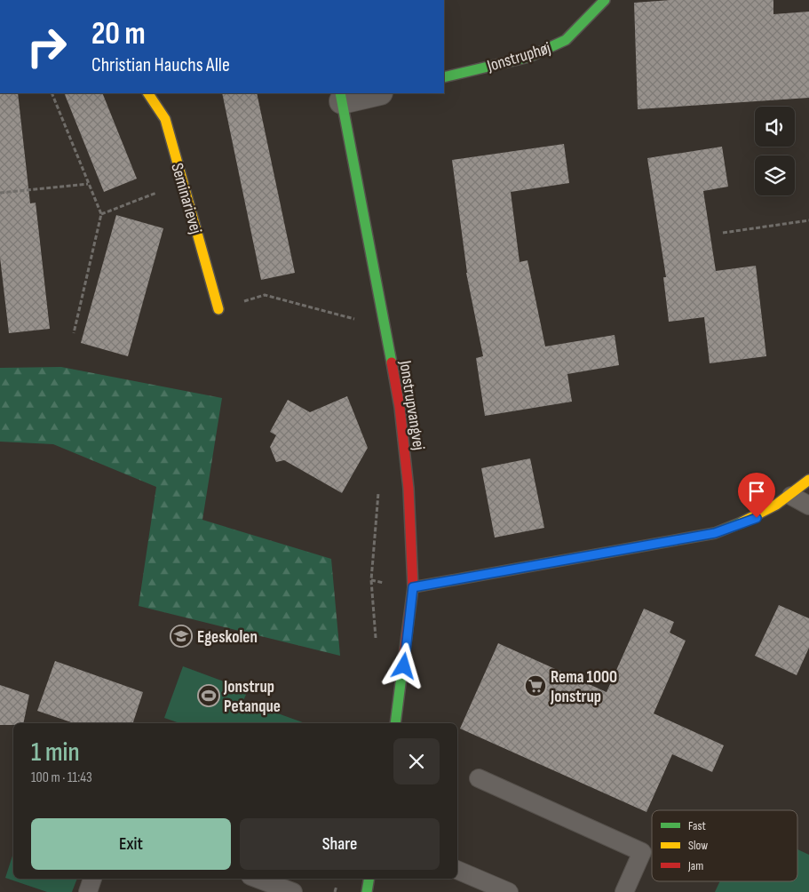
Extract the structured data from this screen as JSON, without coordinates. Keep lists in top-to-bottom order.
{
  "streets": {
    "street": ["Jonstruphøj", "Seminarievej", "Jonstrupvangvej"]
  },
  "places": {
    "school or university": ["Egeskolen"],
    "supermarket": ["Rema 1000 Jonstrup"],
    "sports": ["Jonstrup Petanque"]
  },
  "legend": ["Fast", "Slow", "Jam"],
  "page": {
    "turn": ["20 m", "Christian Hauchs Alle"],
    "heading": ["1 min", "100 m · 11:43"],
    "buttons": ["Exit", "Share"]
  }
}
